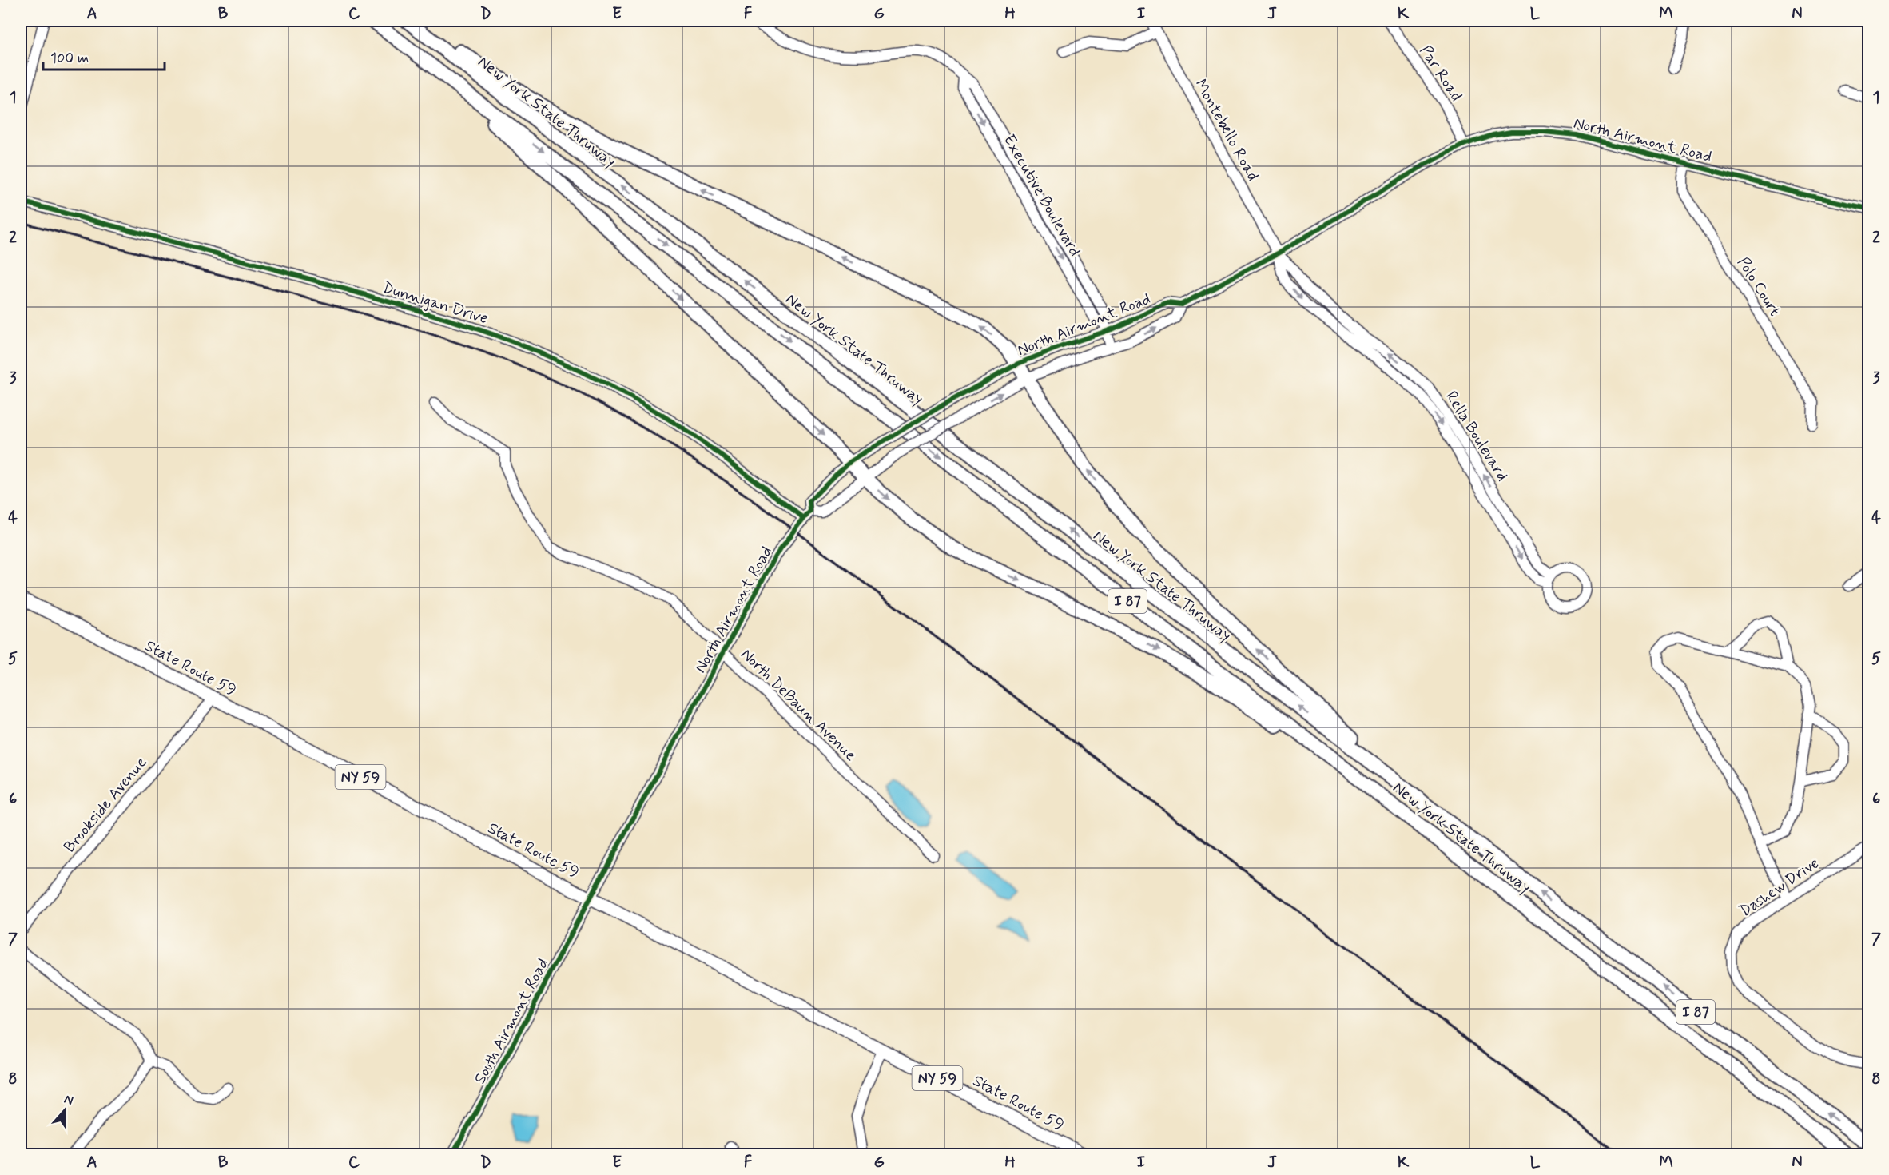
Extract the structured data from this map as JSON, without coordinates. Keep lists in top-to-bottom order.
{
  "streets": {
    "highway": ["New York State Thruway", "I 87"],
    "main road": ["State Route 59", "NY 59"],
    "street": [
      "Par Road",
      "Montebello Road",
      "North Airmont Road",
      "Executive Boulevard",
      "Polo Court",
      "Dunnigan Drive",
      "Rella Boulevard",
      "North DeBaun Avenue",
      "Brookside Avenue",
      "Dashew Drive",
      "South Airmont Road"
    ]
  },
  "crossings": [
    ["Par Road", "North Airmont Road"],
    ["Montebello Road", "North Airmont Road"],
    ["Montebello Road", "Rella Boulevard"],
    ["North Airmont Road", "Executive Boulevard"],
    ["North Airmont Road", "Polo Court"],
    ["North Airmont Road", "Dunnigan Drive"],
    ["North Airmont Road", "Rella Boulevard"],
    ["North Airmont Road", "State Route 59"],
    ["North Airmont Road", "North DeBaun Avenue"],
    ["North Airmont Road", "South Airmont Road"],
    ["State Route 59", "Brookside Avenue"],
    ["State Route 59", "South Airmont Road"]
  ],
  "scale_bar": "100 m",
  "north": "top",
  "grid": {
    "columns": [
      "A",
      "B",
      "C",
      "D",
      "E",
      "F",
      "G",
      "H",
      "I",
      "J",
      "K",
      "L",
      "M",
      "N"
    ],
    "rows": [
      "1",
      "2",
      "3",
      "4",
      "5",
      "6",
      "7",
      "8"
    ]
  }
}
